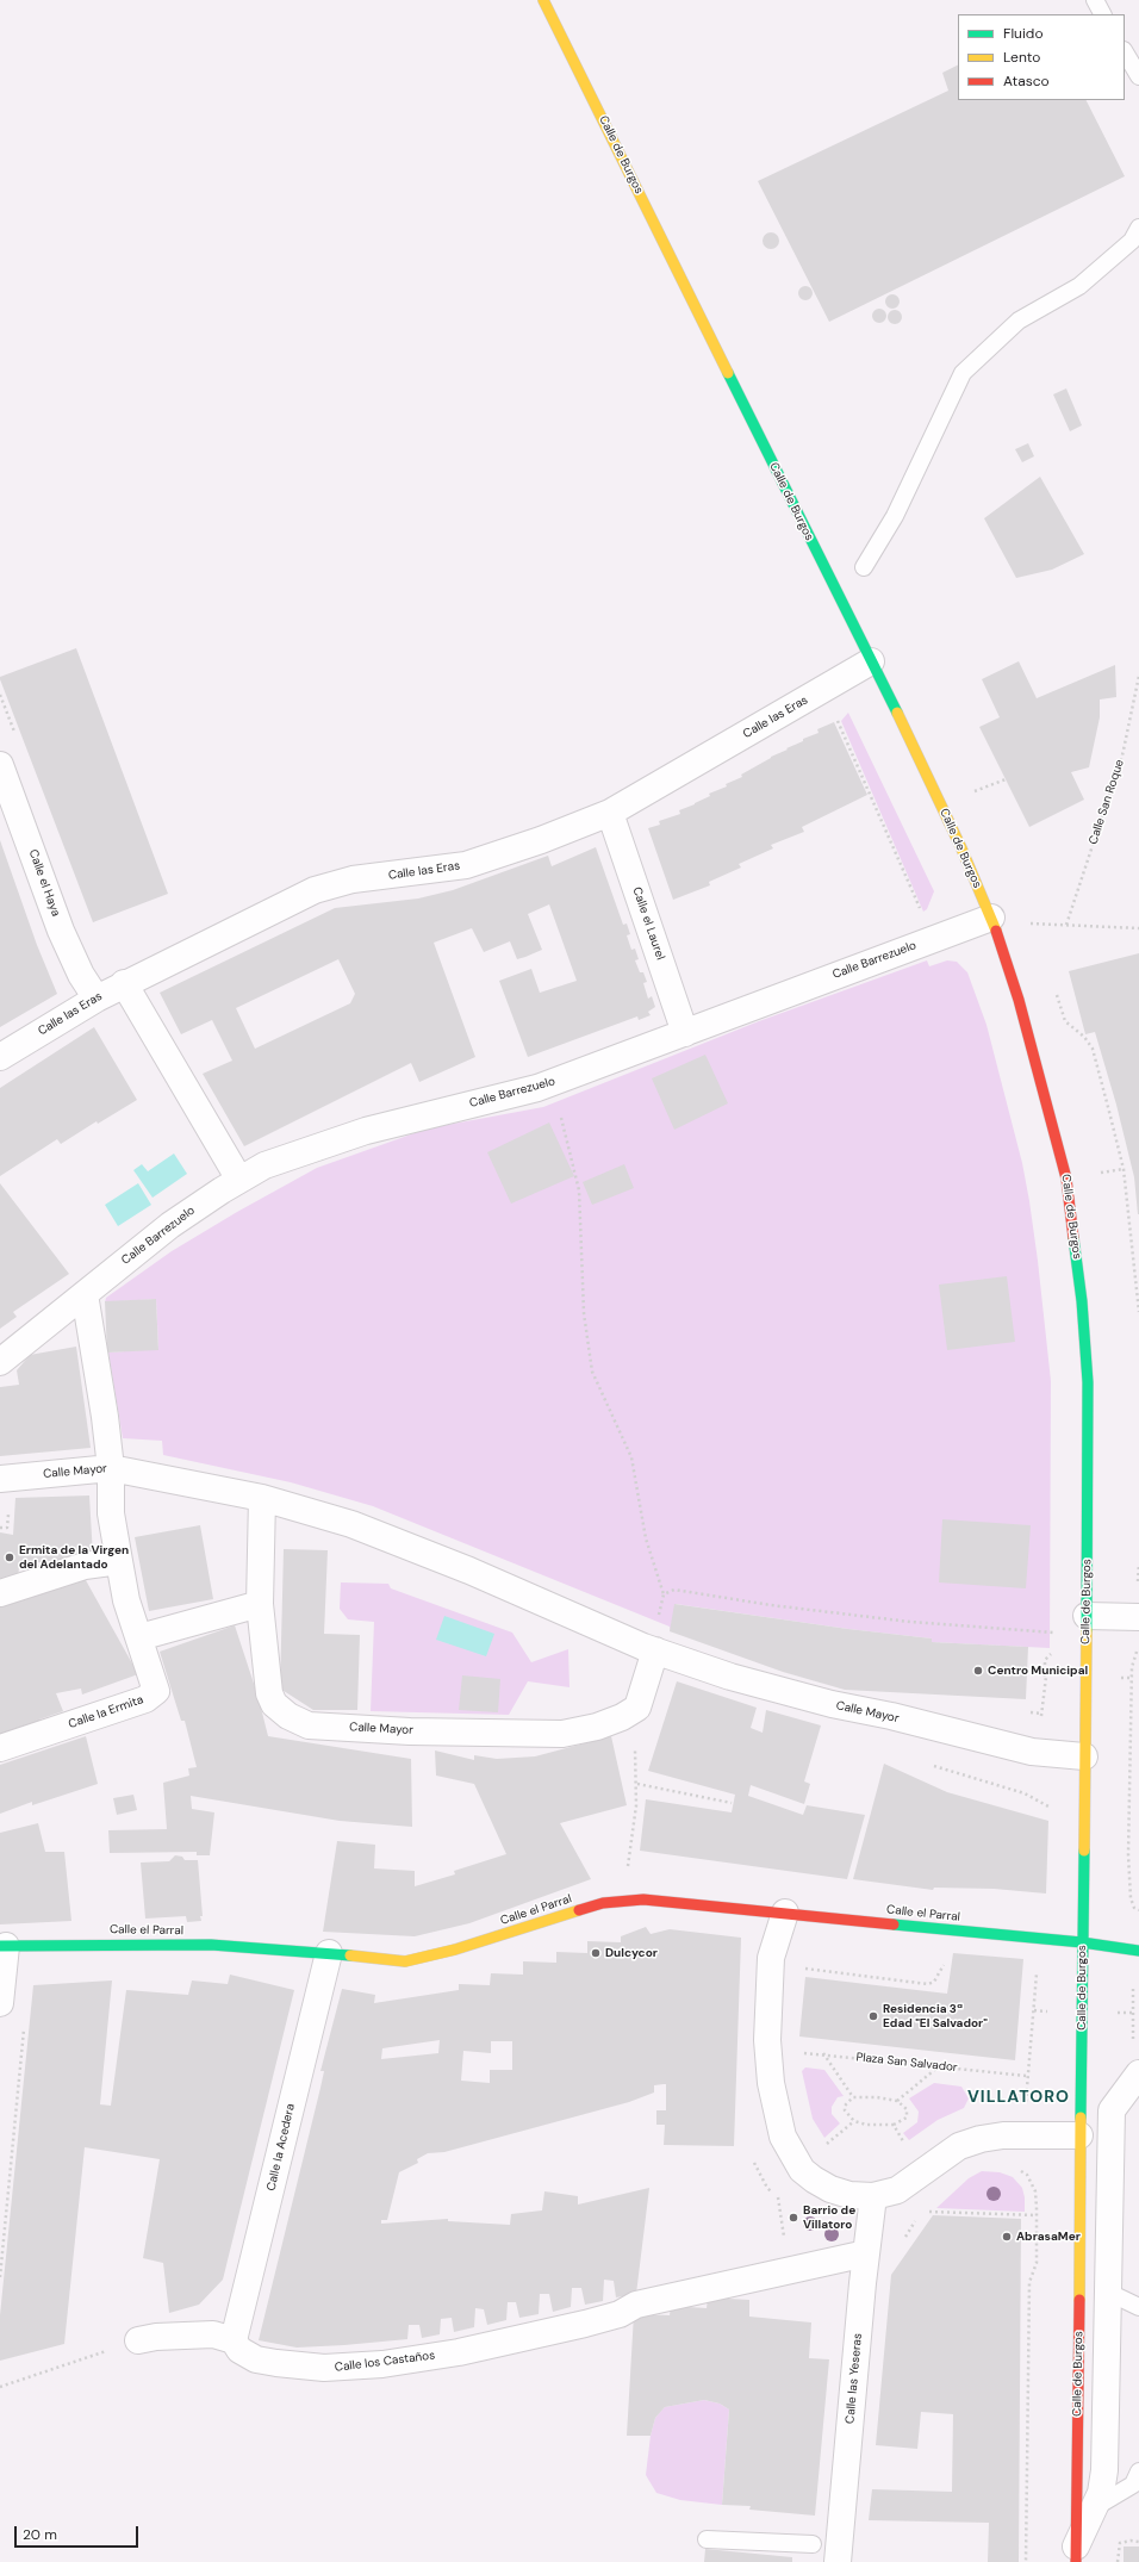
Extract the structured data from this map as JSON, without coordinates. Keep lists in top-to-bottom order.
{
  "streets": {
    "street": [
      "Calle de Burgos",
      "Calle las Eras",
      "Calle el Haya",
      "Calle el Laurel",
      "Calle Barrezuelo",
      "Calle Mayor",
      "Calle la Ermita",
      "Calle el Parral",
      "Calle la Acedera",
      "Calle los Castaños",
      "Calle las Yeseras"
    ],
    "path": ["Calle San Roque", "Plaza San Salvador"]
  },
  "crossings": [
    ["Calle de Burgos", "Calle las Eras"],
    ["Calle de Burgos", "Calle Barrezuelo"],
    ["Calle de Burgos", "Calle Mayor"],
    ["Calle de Burgos", "Calle el Parral"],
    ["Calle las Eras", "Calle el Haya"],
    ["Calle las Eras", "Calle el Laurel"],
    ["Calle el Laurel", "Calle Barrezuelo"],
    ["Calle Mayor", "Calle la Ermita"],
    ["Calle el Parral", "Calle la Acedera"],
    ["Calle la Acedera", "Calle los Castaños"],
    ["Calle los Castaños", "Calle las Yeseras"]
  ],
  "districts": ["VILLATORO"],
  "places": [
    "Ermita de la Virgen del Adelantado",
    "Centro Municipal",
    "Dulcycor",
    "Residencia 3ª Edad \"El Salvador\"",
    "Barrio de Villatoro",
    "AbrasaMer"
  ],
  "legend": ["Fluido", "Lento", "Atasco"],
  "scale_bar": "20 m"
}
